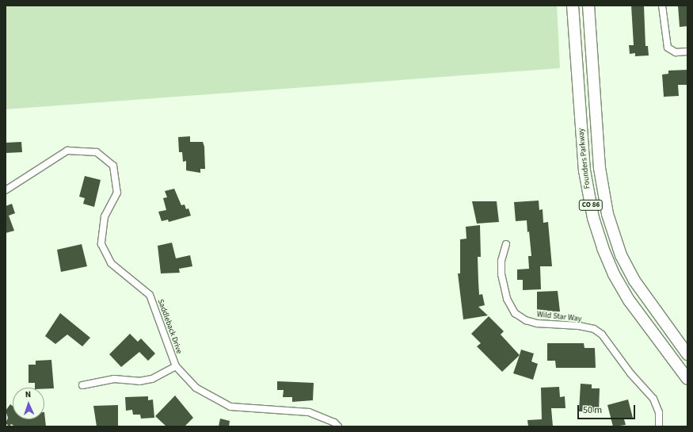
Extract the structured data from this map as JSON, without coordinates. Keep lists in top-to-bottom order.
{
  "streets": {
    "highway": ["Founders Parkway", "CO 86"],
    "street": ["Wild Star Way", "Saddleback Drive"]
  },
  "scale_bar": "50 m",
  "north": "top"
}
